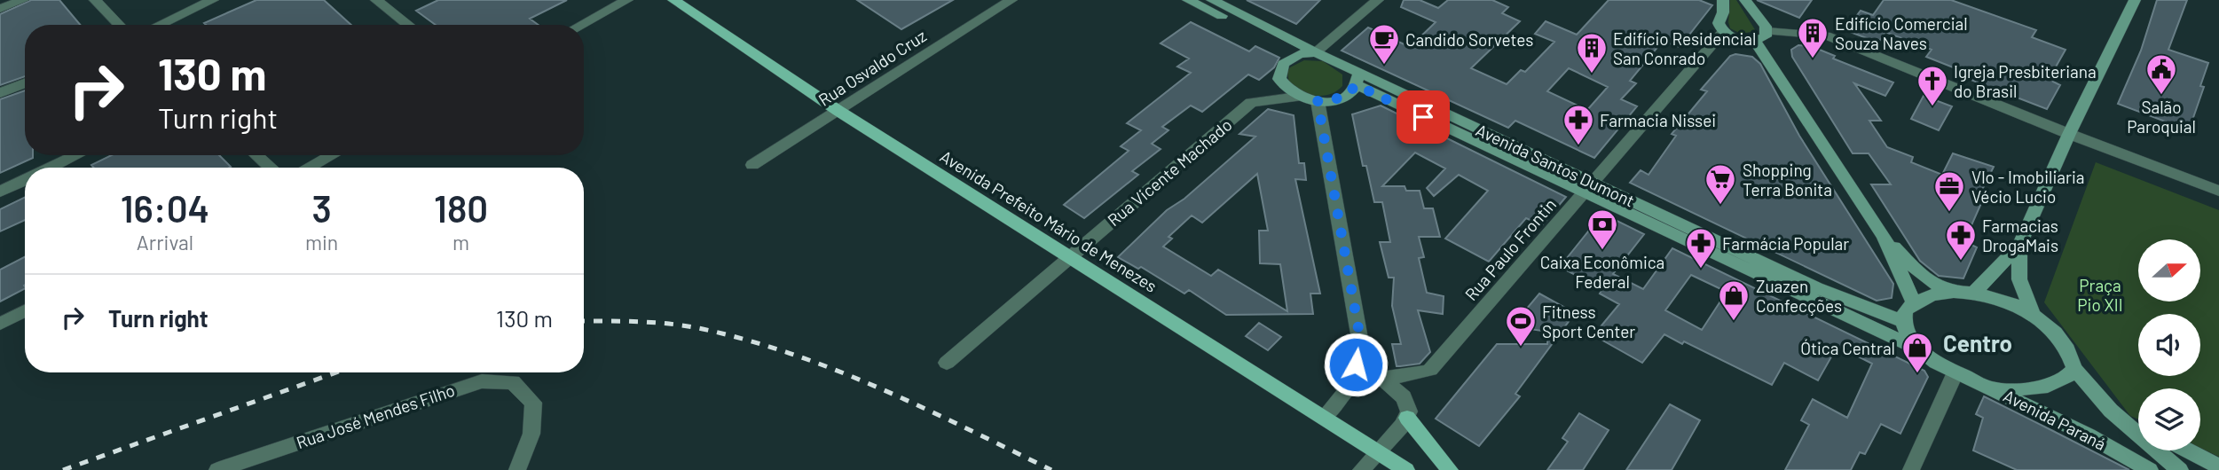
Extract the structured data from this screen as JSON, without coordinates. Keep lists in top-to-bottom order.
{
  "streets": {
    "main road": ["Avenida Santos Dumont", "Avenida Prefeito Mário de Menezes", "Avenida Paraná"],
    "street": [
      "Rua Osvaldo Cruz",
      "Rua Vicente Machado",
      "Rua Paulo Frontin",
      "Rua José Mendes Filho"
    ]
  },
  "crossings": [
    ["Rua Osvaldo Cruz", "Avenida Prefeito Mário de Menezes"],
    ["Avenida Santos Dumont", "Rua Paulo Frontin"],
    ["Avenida Santos Dumont", "Avenida Paraná"],
    ["Rua Vicente Machado", "Avenida Prefeito Mário de Menezes"],
    ["Avenida Prefeito Mário de Menezes", "Rua Paulo Frontin"]
  ],
  "districts": ["Centro"],
  "parks": ["Praça Pio XII"],
  "places": {
    "building": ["Edifício Comercial Souza Naves", "Edifício Residencial San Conrado"],
    "cafe": ["Candido Sorvetes"],
    "public building": ["Salão Paroquial"],
    "church": ["Igreja Presbiteriana do Brasil"],
    "pharmacy": ["Farmacia Nissei", "Farmacias DrogaMais", "Farmácia Popular"],
    "supermarket": ["Shopping Terra Bonita"],
    "office": ["Vlo - Imobiliaria Vécio Lucio"],
    "bank": ["Caixa Econômica Federal"],
    "shop": ["Zuazen Confecções", "Ótica Central"],
    "sports": ["Fitness Sport Center"]
  },
  "north": "right",
  "page": {
    "turn": ["130 m", "Turn right"],
    "eta": [
      "16:04",
      "Arrival",
      "3",
      "min",
      "180",
      "m"
    ],
    "list": [
      {
        "name": "Turn right",
        "value": "130 m"
      }
    ]
  }
}
